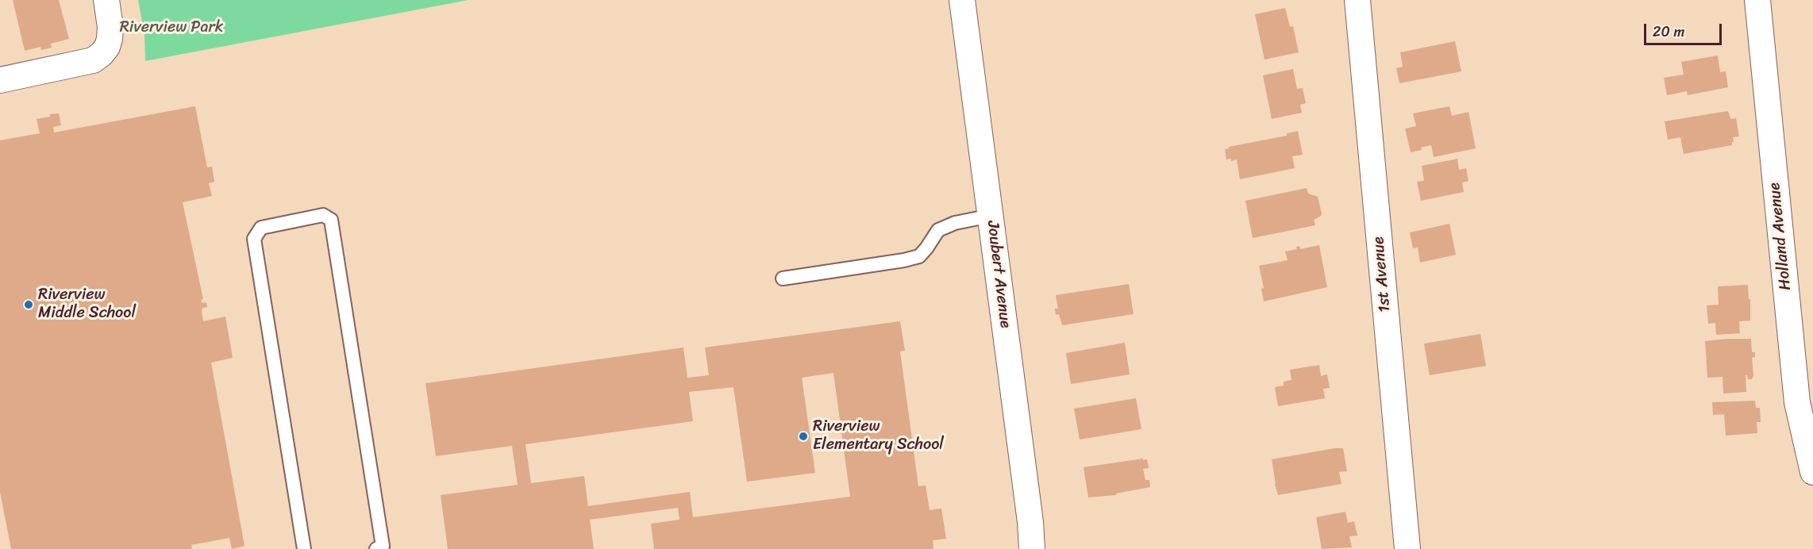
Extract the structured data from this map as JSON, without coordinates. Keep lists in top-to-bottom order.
{
  "streets": {
    "street": ["Holland Avenue", "Joubert Avenue", "1st Avenue"]
  },
  "parks": ["Riverview Park"],
  "places": ["Riverview Middle School", "Riverview Elementary School"],
  "scale_bar": "20 m"
}
